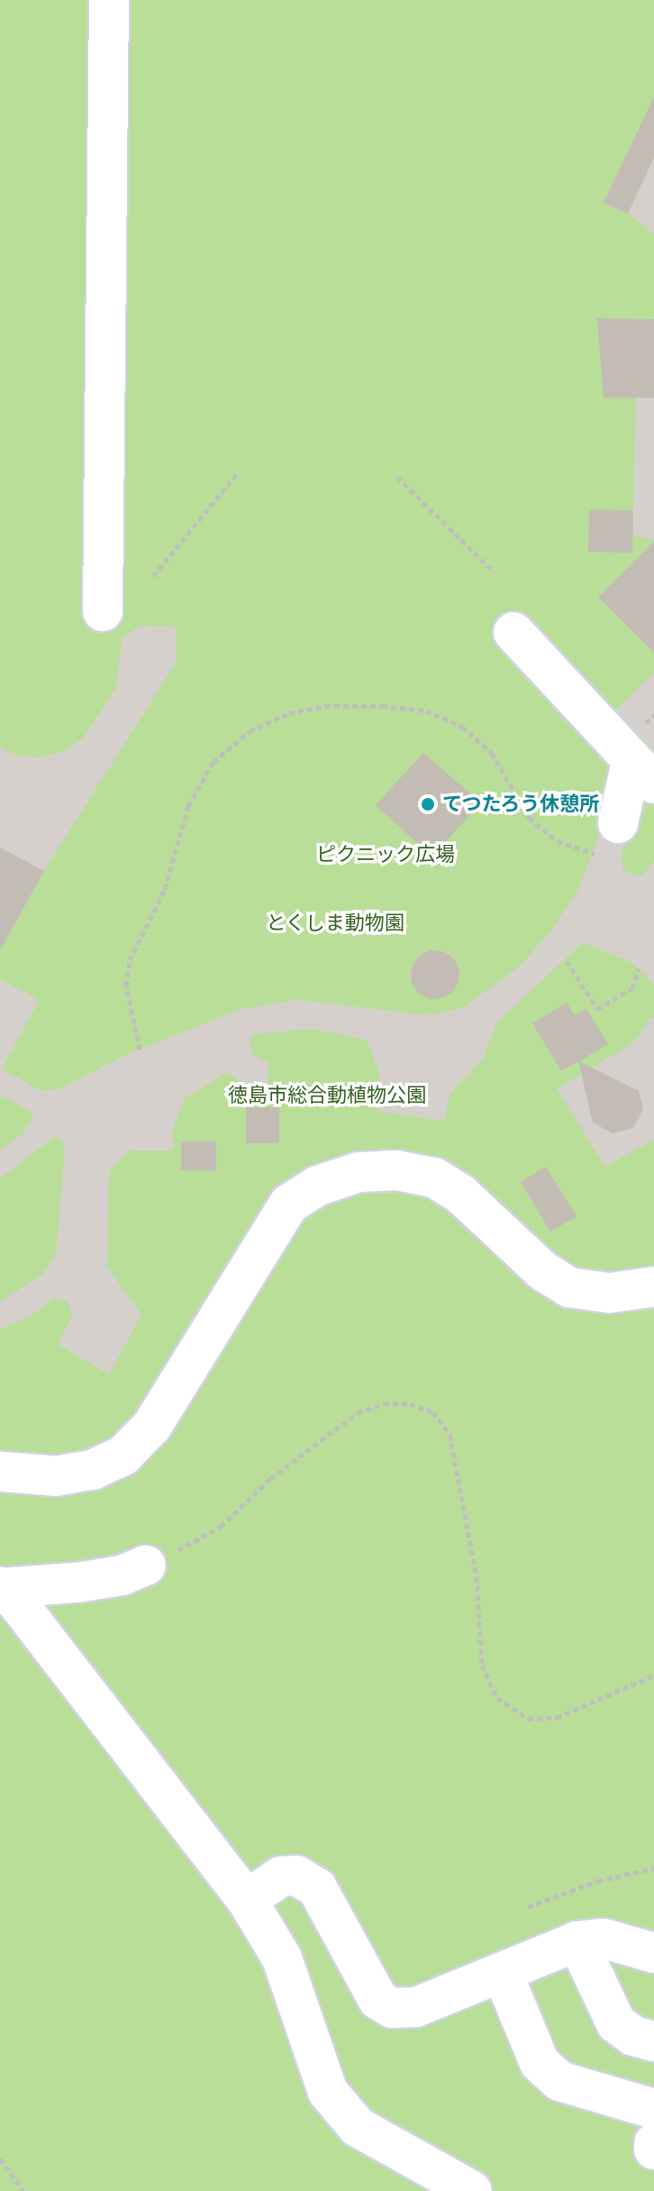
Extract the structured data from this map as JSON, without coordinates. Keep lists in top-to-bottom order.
{
  "parks": ["ピクニック広場", "とくしま動物園", "徳島市総合動植物公園"],
  "places": ["てつたろう休憩所"]
}
